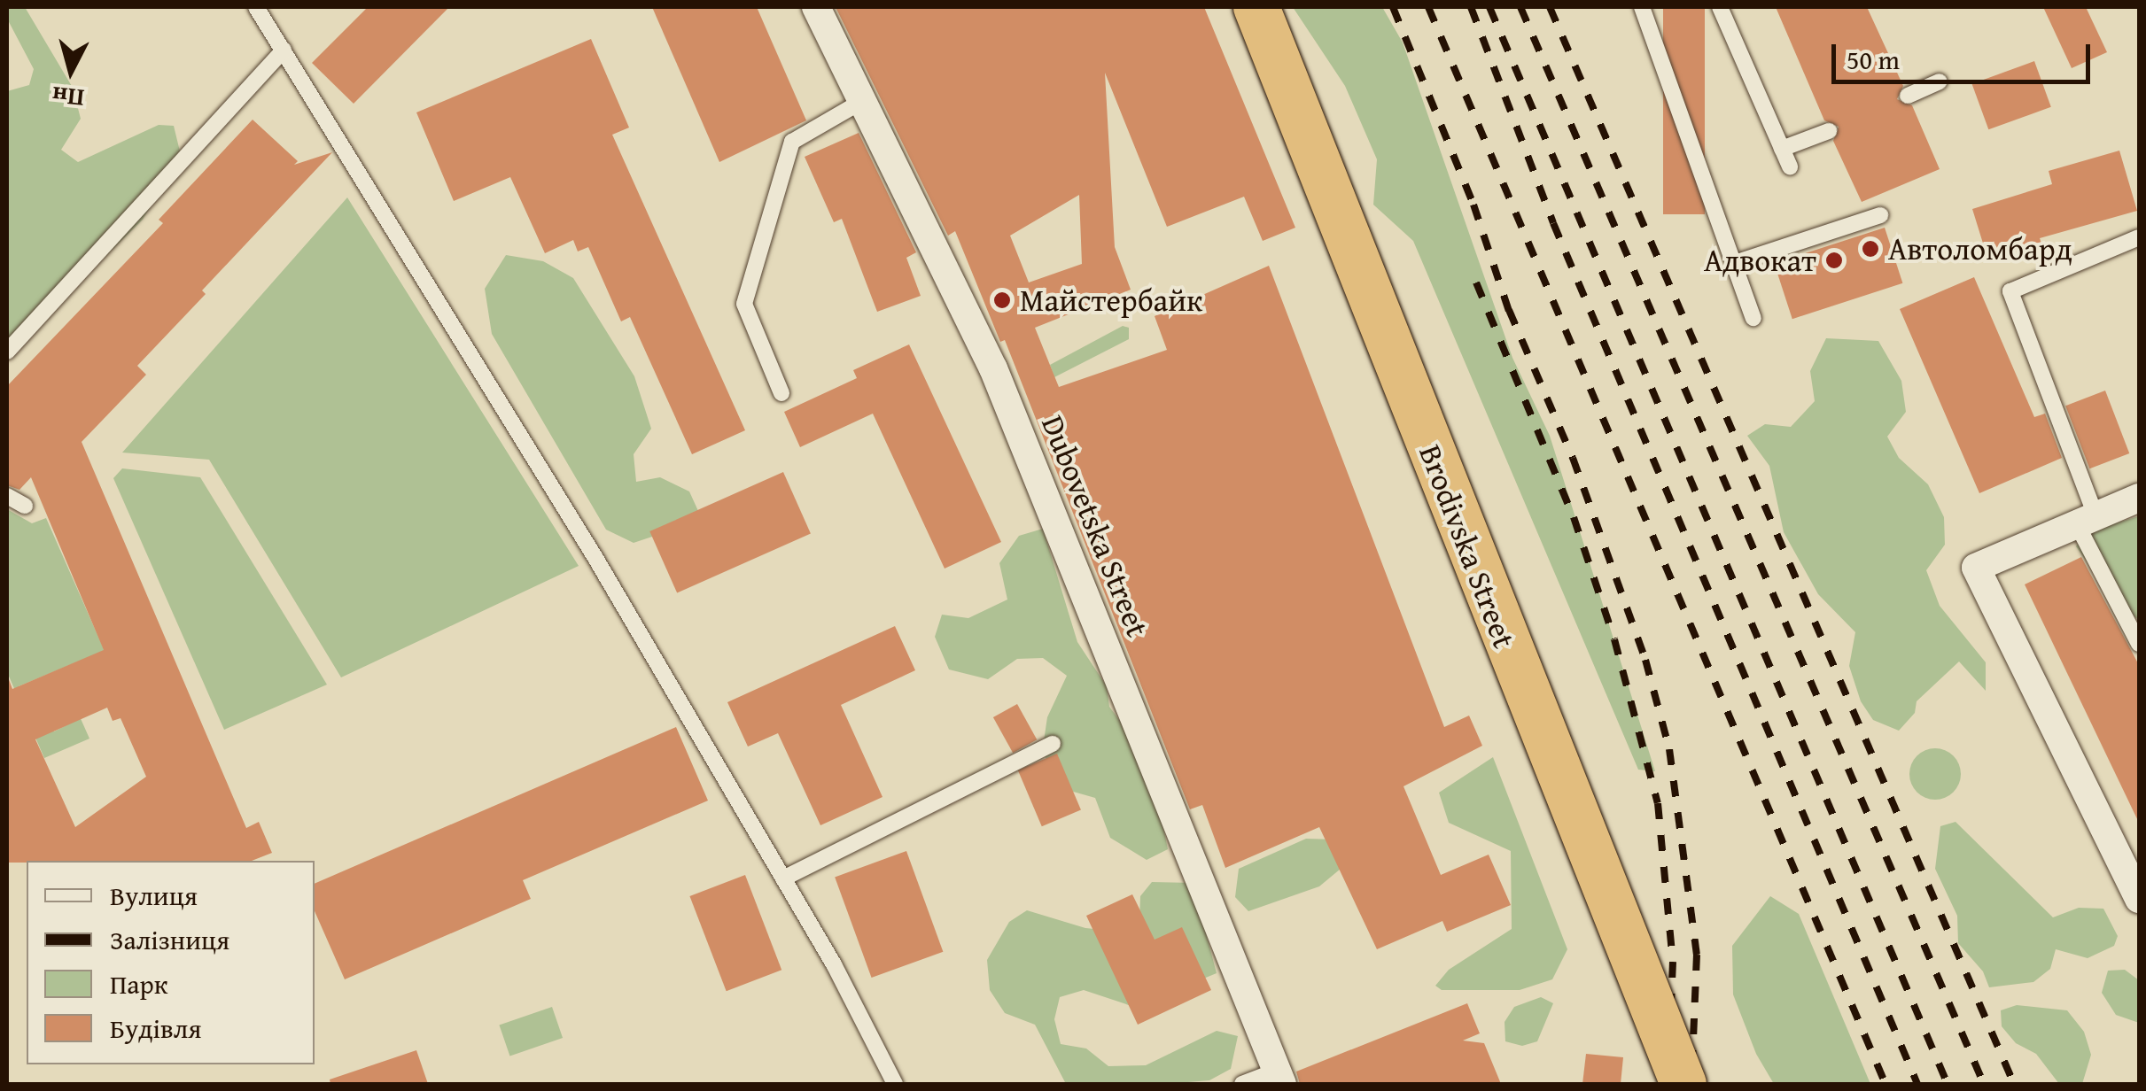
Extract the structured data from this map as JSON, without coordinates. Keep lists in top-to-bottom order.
{
  "streets": {
    "main road": ["Brodivska Street"],
    "street": ["Dubovetska Street"]
  },
  "places": ["Автоломбард", "Адвокат", "Майстербайк"],
  "legend": [
    "Вулиця",
    "Залізниця",
    "Парк",
    "Будівля"
  ],
  "scale_bar": "50 m",
  "north": "bottom"
}
